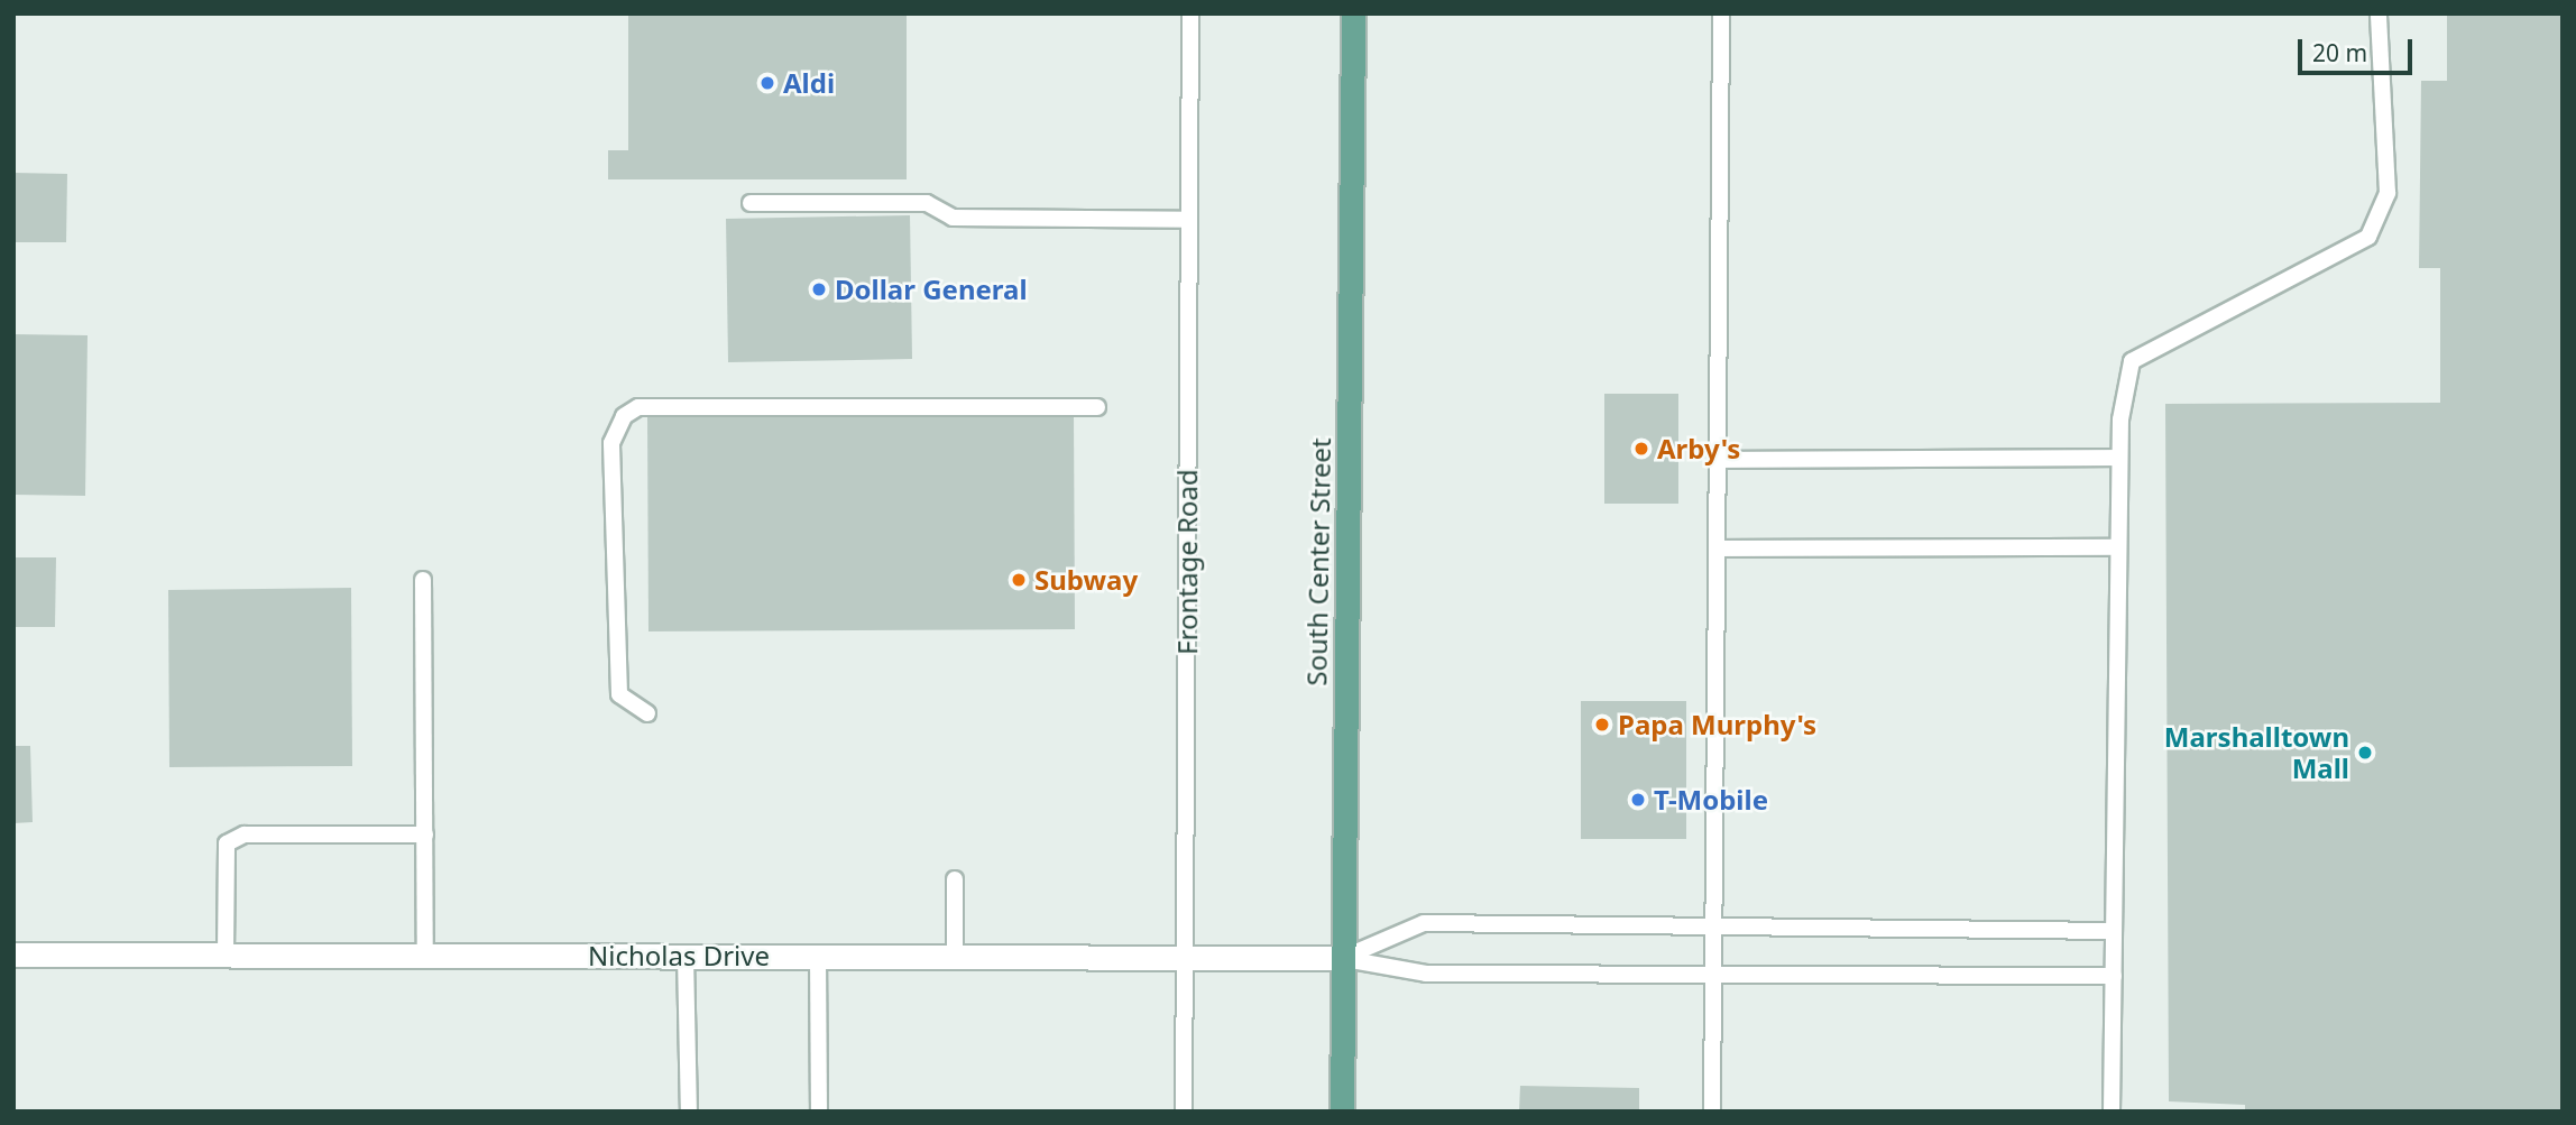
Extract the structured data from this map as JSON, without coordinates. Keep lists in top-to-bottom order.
{
  "streets": {
    "main road": ["South Center Street"],
    "street": ["Nicholas Drive"],
    "lane": ["Frontage Road"]
  },
  "crossings": [
    ["Frontage Road", "Nicholas Drive"],
    ["South Center Street", "Nicholas Drive"]
  ],
  "places": [
    "Aldi",
    "Dollar General",
    "Arby's",
    "Subway",
    "Papa Murphy's",
    "Marshalltown Mall",
    "T-Mobile"
  ],
  "scale_bar": "20 m"
}
